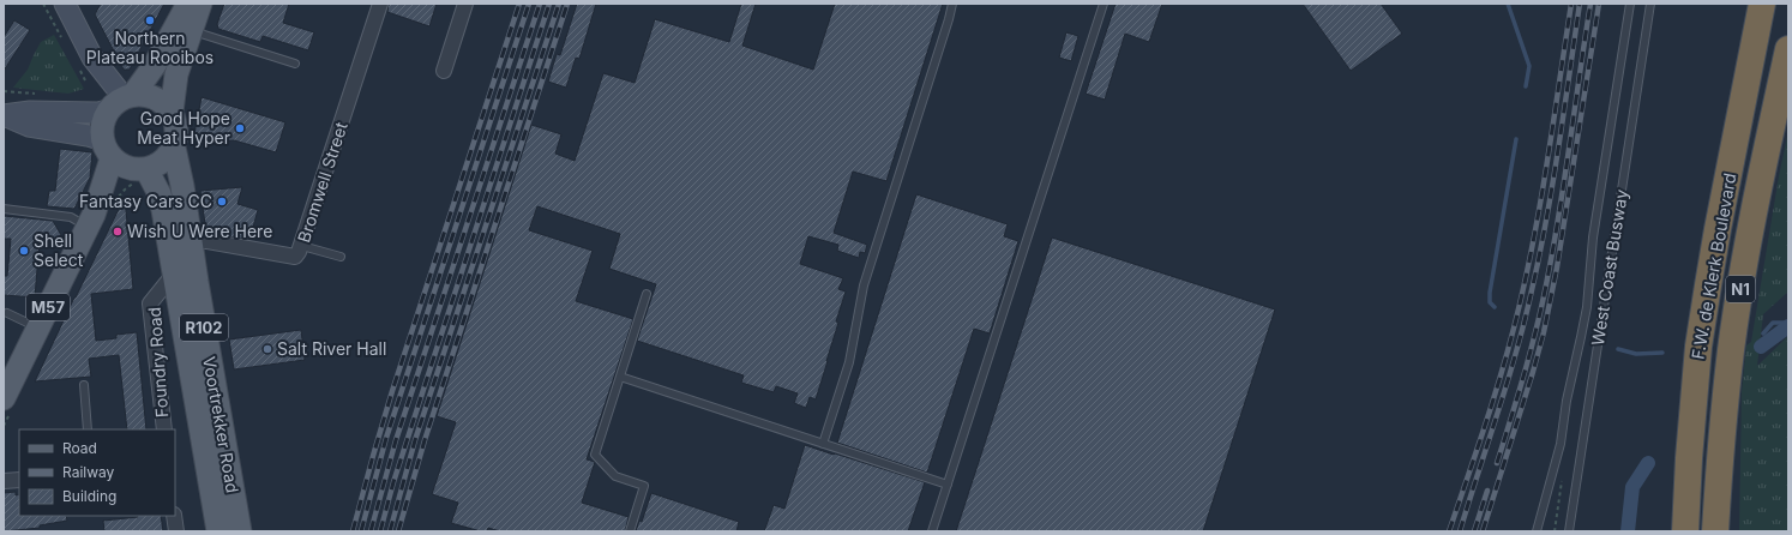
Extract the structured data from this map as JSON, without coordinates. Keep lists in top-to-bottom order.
{
  "streets": {
    "highway": ["F.W. de Klerk Boulevard", "N1"],
    "main road": ["M57", "R102", "Voortrekker Road"],
    "street": ["Bromwell Street", "Foundry Road"],
    "lane": ["West Coast Busway"]
  },
  "crossings": [
    ["Bromwell Street", "Voortrekker Road"],
    ["M57", "R102"],
    ["M57", "Voortrekker Road"],
    ["R102", "Voortrekker Road"],
    ["Foundry Road", "Voortrekker Road"]
  ],
  "places": [
    "Northern Plateau Rooibos",
    "Good Hope Meat Hyper",
    "Fantasy Cars CC",
    "Wish U Were Here",
    "Shell Select",
    "Salt River Hall"
  ],
  "legend": ["Road", "Railway", "Building"]
}
